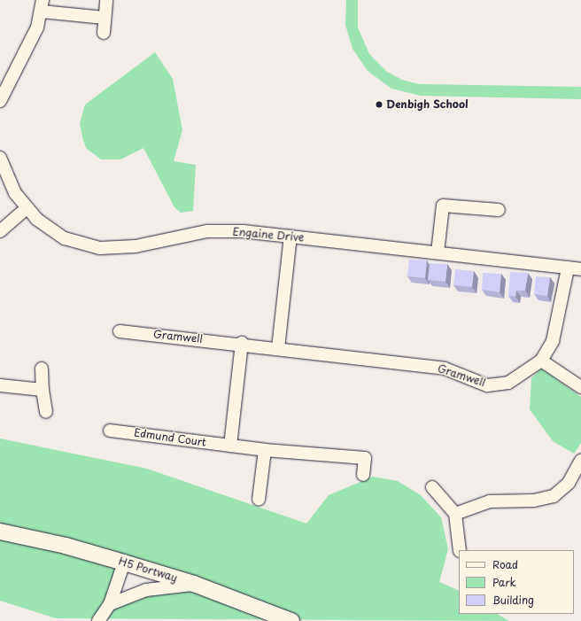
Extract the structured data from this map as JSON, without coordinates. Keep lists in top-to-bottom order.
{
  "streets": {
    "street": [
      "Engaine Drive",
      "Gramwell",
      "Edmund Court",
      "H5 Portway"
    ]
  },
  "crossings": [
    ["Engaine Drive", "Gramwell"]
  ],
  "places": ["Denbigh School"],
  "legend": ["Road", "Park", "Building"]
}
